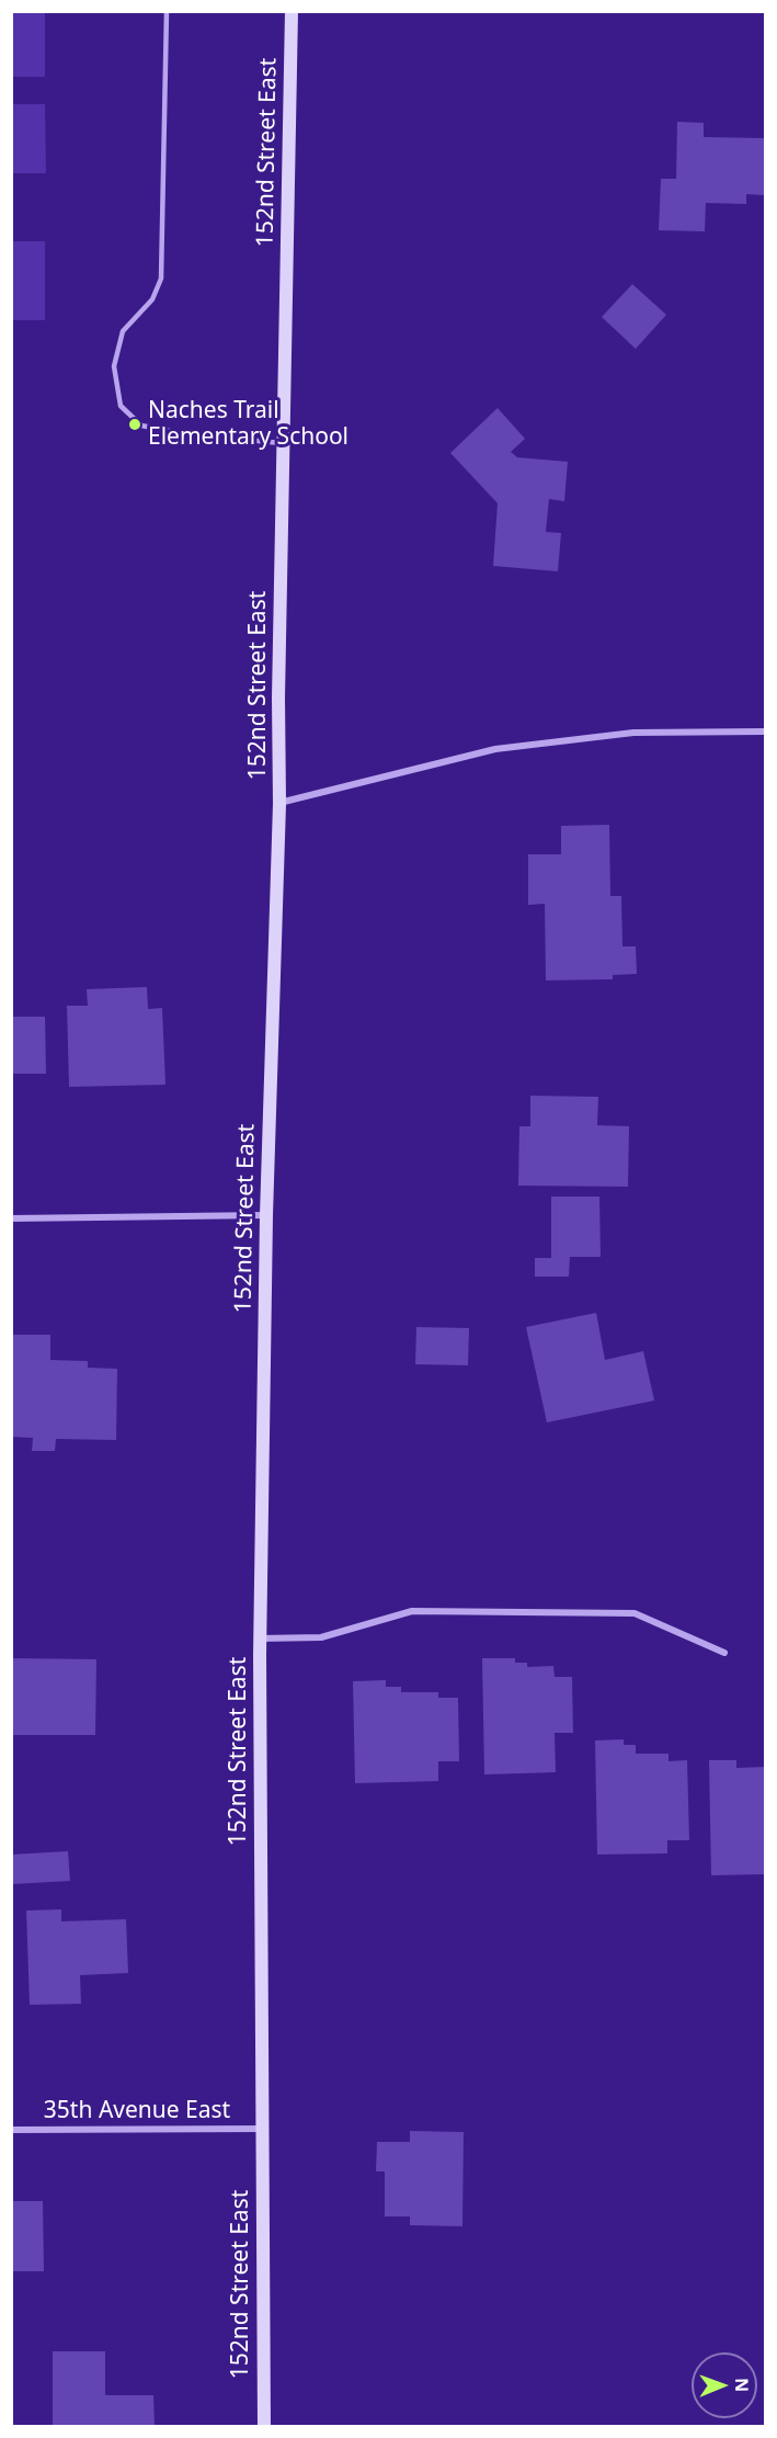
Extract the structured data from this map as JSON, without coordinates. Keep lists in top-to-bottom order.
{
  "streets": {
    "main road": ["152nd Street East"],
    "street": ["35th Avenue East"]
  },
  "crossings": [
    ["152nd Street East", "35th Avenue East"]
  ],
  "places": ["Naches Trail Elementary School"],
  "north": "right"
}
